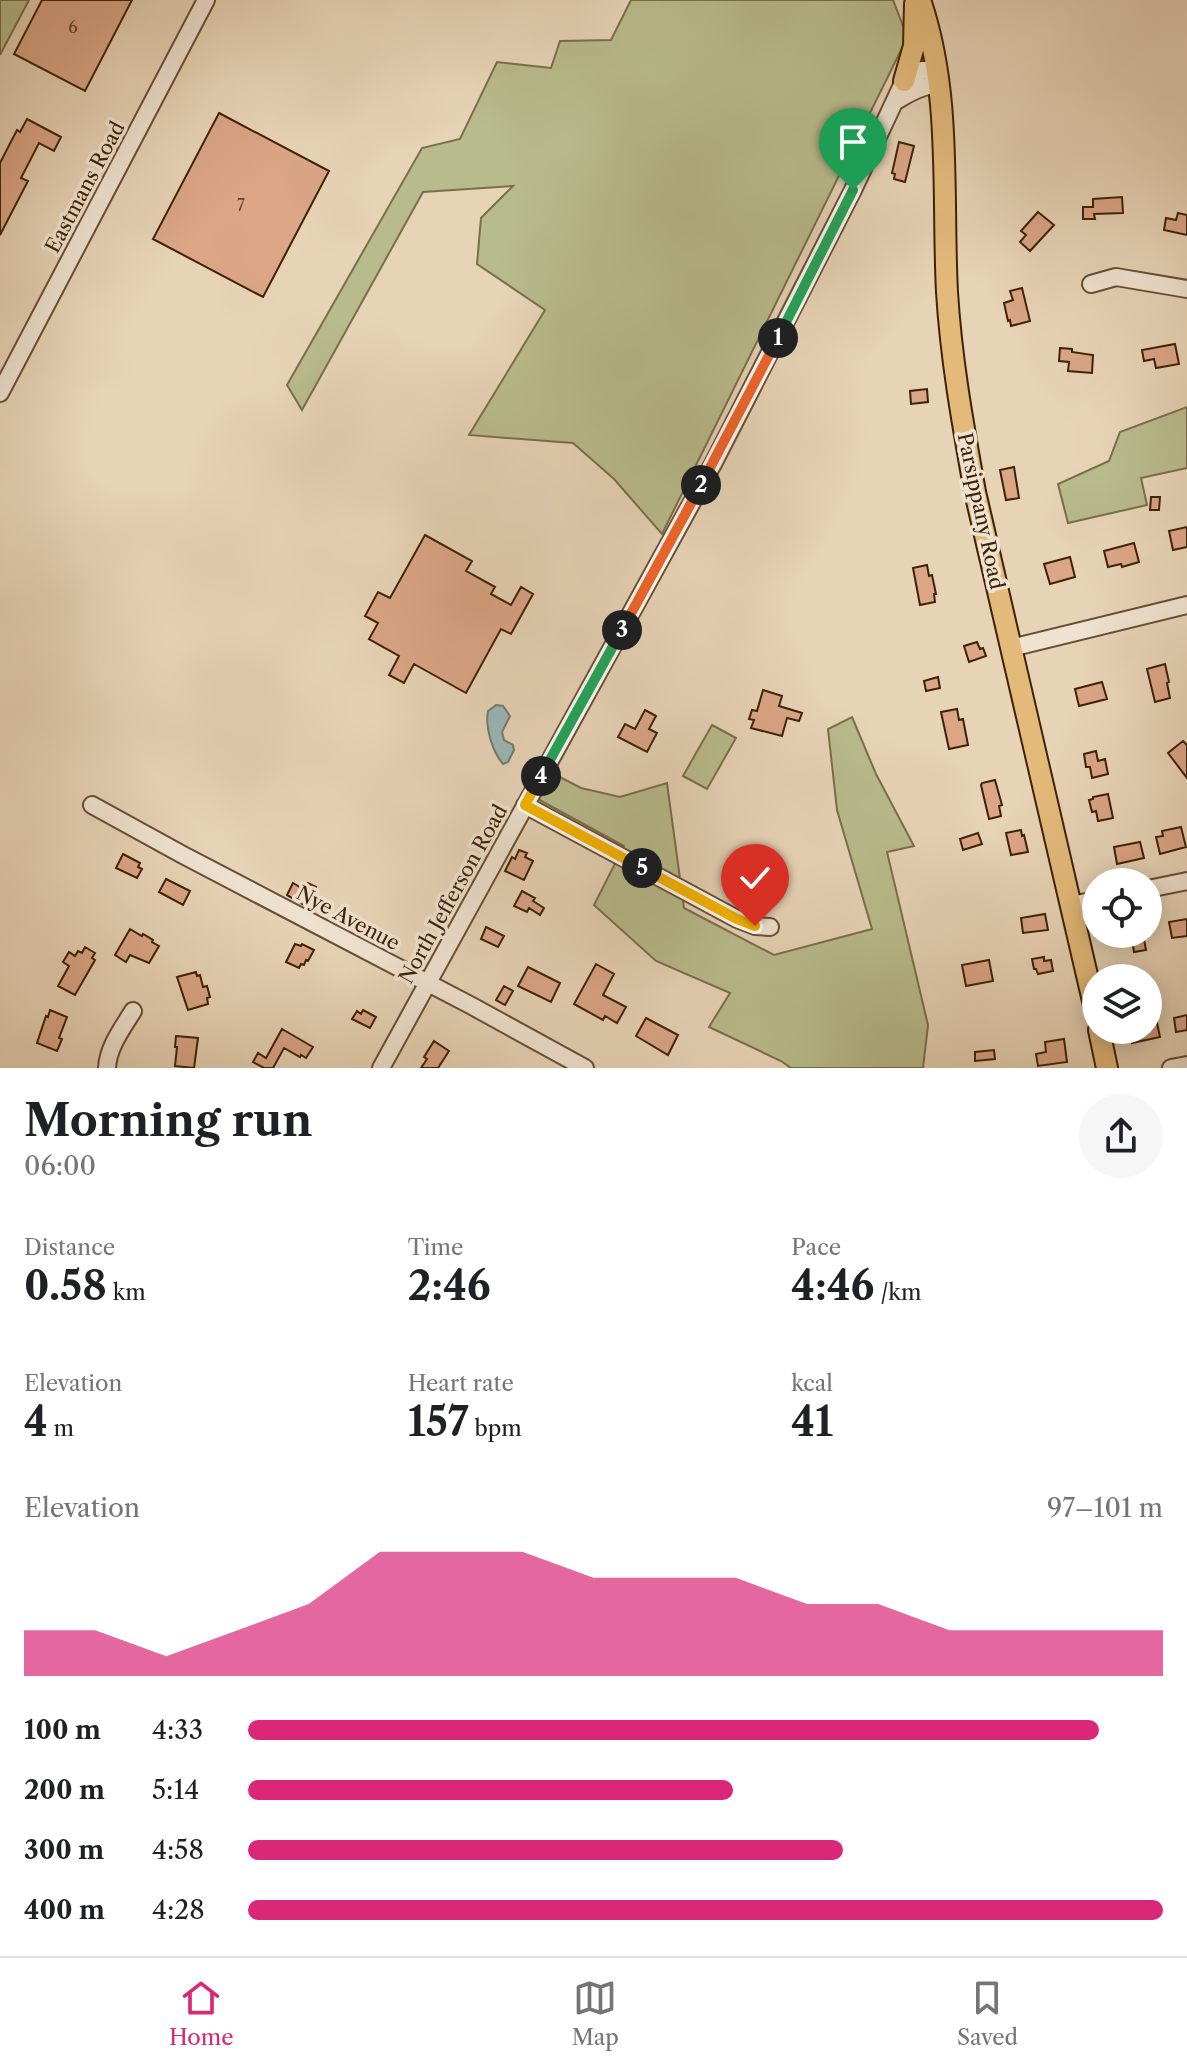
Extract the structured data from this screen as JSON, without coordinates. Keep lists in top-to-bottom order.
{
  "streets": {
    "main road": ["Parsippany Road"],
    "street": ["Eastmans Road", "North Jefferson Road", "Nye Avenue"]
  },
  "crossings": [
    ["North Jefferson Road", "Nye Avenue"]
  ],
  "house_numbers": ["6", "7"],
  "page": {
    "pins": [
      "1",
      "2",
      "3",
      "4",
      "5"
    ],
    "heading": ["Morning run", "06:00"],
    "stats": [
      ["Distance", "0.58 km"],
      ["Time", "2:46"],
      ["Pace", "4:46 /km"],
      ["Elevation", "4 m"],
      ["Heart rate", "157 bpm"],
      ["kcal", "41"]
    ],
    "chart": ["Elevation", "97–101 m"],
    "list": [
      {
        "name": "100 m",
        "note": "4:33"
      },
      {
        "name": "200 m",
        "note": "5:14"
      },
      {
        "name": "300 m",
        "note": "4:58"
      },
      {
        "name": "400 m",
        "note": "4:28"
      }
    ],
    "tabs": ["Home", "Map", "Saved"]
  }
}
